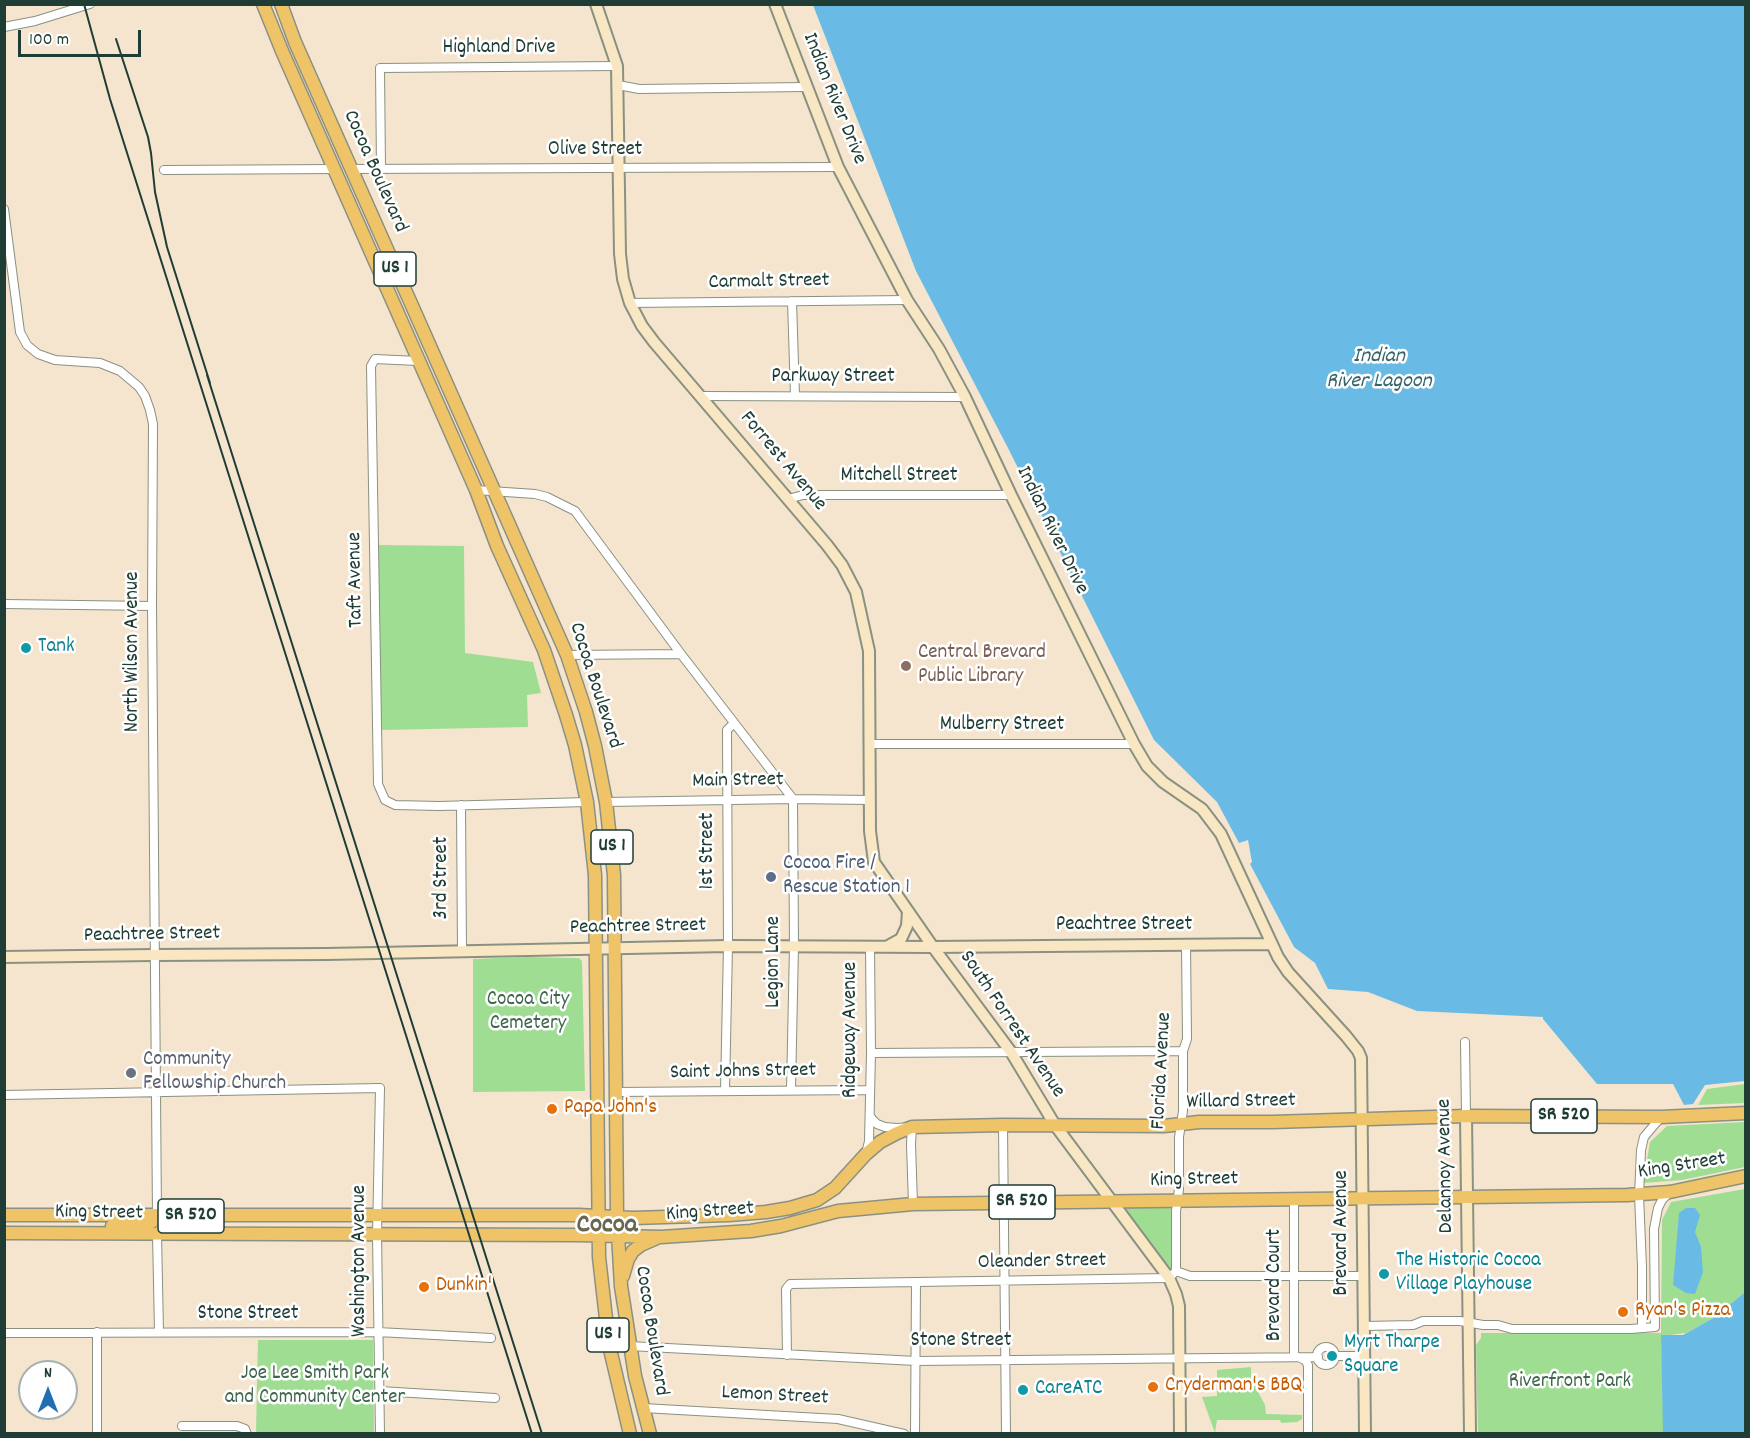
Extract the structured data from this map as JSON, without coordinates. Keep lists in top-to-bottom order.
{
  "streets": {
    "main road": [
      "Cocoa Boulevard",
      "US 1",
      "Willard Street",
      "SR 520",
      "King Street"
    ],
    "street": [
      "Highland Drive",
      "Indian River Drive",
      "Olive Street",
      "Carmalt Street",
      "Parkway Street",
      "Forrest Avenue",
      "Mitchell Street",
      "Taft Avenue",
      "North Wilson Avenue",
      "Mulberry Street",
      "Main Street",
      "1st Street",
      "3rd Street",
      "Peachtree Street",
      "Legion Lane",
      "South Forrest Avenue",
      "Ridgeway Avenue",
      "Florida Avenue",
      "Saint Johns Street",
      "Delannoy Avenue",
      "Brevard Avenue",
      "Washington Avenue",
      "Oleander Street",
      "Brevard Court",
      "Stone Street",
      "Lemon Street"
    ]
  },
  "crossings": [
    ["Highland Drive", "Olive Street"],
    ["Highland Drive", "Forrest Avenue"],
    ["Indian River Drive", "Olive Street"],
    ["Indian River Drive", "Carmalt Street"],
    ["Indian River Drive", "Parkway Street"],
    ["Indian River Drive", "Mitchell Street"],
    ["Indian River Drive", "Mulberry Street"],
    ["Indian River Drive", "Peachtree Street"],
    ["Indian River Drive", "Brevard Avenue"],
    ["Olive Street", "Cocoa Boulevard"],
    ["Olive Street", "Forrest Avenue"],
    ["Cocoa Boulevard", "Taft Avenue"],
    ["Cocoa Boulevard", "Main Street"],
    ["Cocoa Boulevard", "Peachtree Street"],
    ["Cocoa Boulevard", "Saint Johns Street"],
    ["Cocoa Boulevard", "King Street"],
    ["Cocoa Boulevard", "Stone Street"],
    ["Cocoa Boulevard", "Lemon Street"],
    ["Carmalt Street", "Forrest Avenue"],
    ["Parkway Street", "Forrest Avenue"],
    ["Forrest Avenue", "Mitchell Street"],
    ["Forrest Avenue", "Mulberry Street"],
    ["Forrest Avenue", "Main Street"],
    ["Forrest Avenue", "Peachtree Street"],
    ["Forrest Avenue", "South Forrest Avenue"],
    ["Taft Avenue", "3rd Street"],
    ["North Wilson Avenue", "Peachtree Street"],
    ["North Wilson Avenue", "King Street"],
    ["North Wilson Avenue", "Washington Avenue"],
    ["Main Street", "1st Street"],
    ["Main Street", "Legion Lane"],
    ["1st Street", "Peachtree Street"],
    ["1st Street", "Saint Johns Street"],
    ["3rd Street", "Peachtree Street"],
    ["Peachtree Street", "Legion Lane"],
    ["Peachtree Street", "South Forrest Avenue"],
    ["Peachtree Street", "Ridgeway Avenue"],
    ["Peachtree Street", "Florida Avenue"],
    ["Legion Lane", "Saint Johns Street"],
    ["South Forrest Avenue", "Florida Avenue"],
    ["South Forrest Avenue", "Willard Street"],
    ["South Forrest Avenue", "King Street"],
    ["South Forrest Avenue", "Oleander Street"],
    ["Ridgeway Avenue", "Saint Johns Street"],
    ["Ridgeway Avenue", "Willard Street"],
    ["Florida Avenue", "Willard Street"],
    ["Florida Avenue", "King Street"],
    ["Florida Avenue", "Oleander Street"],
    ["Florida Avenue", "Stone Street"],
    ["Willard Street", "Delannoy Avenue"],
    ["Willard Street", "King Street"],
    ["Willard Street", "Brevard Avenue"],
    ["SR 520", "King Street"],
    ["SR 520", "Brevard Avenue"],
    ["SR 520", "Brevard Court"],
    ["Delannoy Avenue", "King Street"],
    ["King Street", "Brevard Avenue"],
    ["King Street", "Washington Avenue"],
    ["King Street", "Brevard Court"],
    ["Brevard Avenue", "Oleander Street"],
    ["Washington Avenue", "Stone Street"],
    ["Oleander Street", "Brevard Court"],
    ["Oleander Street", "Stone Street"],
    ["Brevard Court", "Stone Street"]
  ],
  "districts": ["Cocoa"],
  "water": ["Indian River Lagoon"],
  "parks": ["Cocoa City Cemetery", "Joe Lee Smith Park and Community Center", "Riverfront Park"],
  "places": [
    "Tank",
    "Central Brevard Public Library",
    "Cocoa Fire / Rescue Station 1",
    "Community Fellowship Church",
    "Papa John's",
    "The Historic Cocoa Village Playhouse",
    "Dunkin'",
    "Ryan's Pizza",
    "Myrt Tharpe Square",
    "Cryderman's BBQ",
    "CareATC"
  ],
  "scale_bar": "100 m",
  "north": "top"
}
